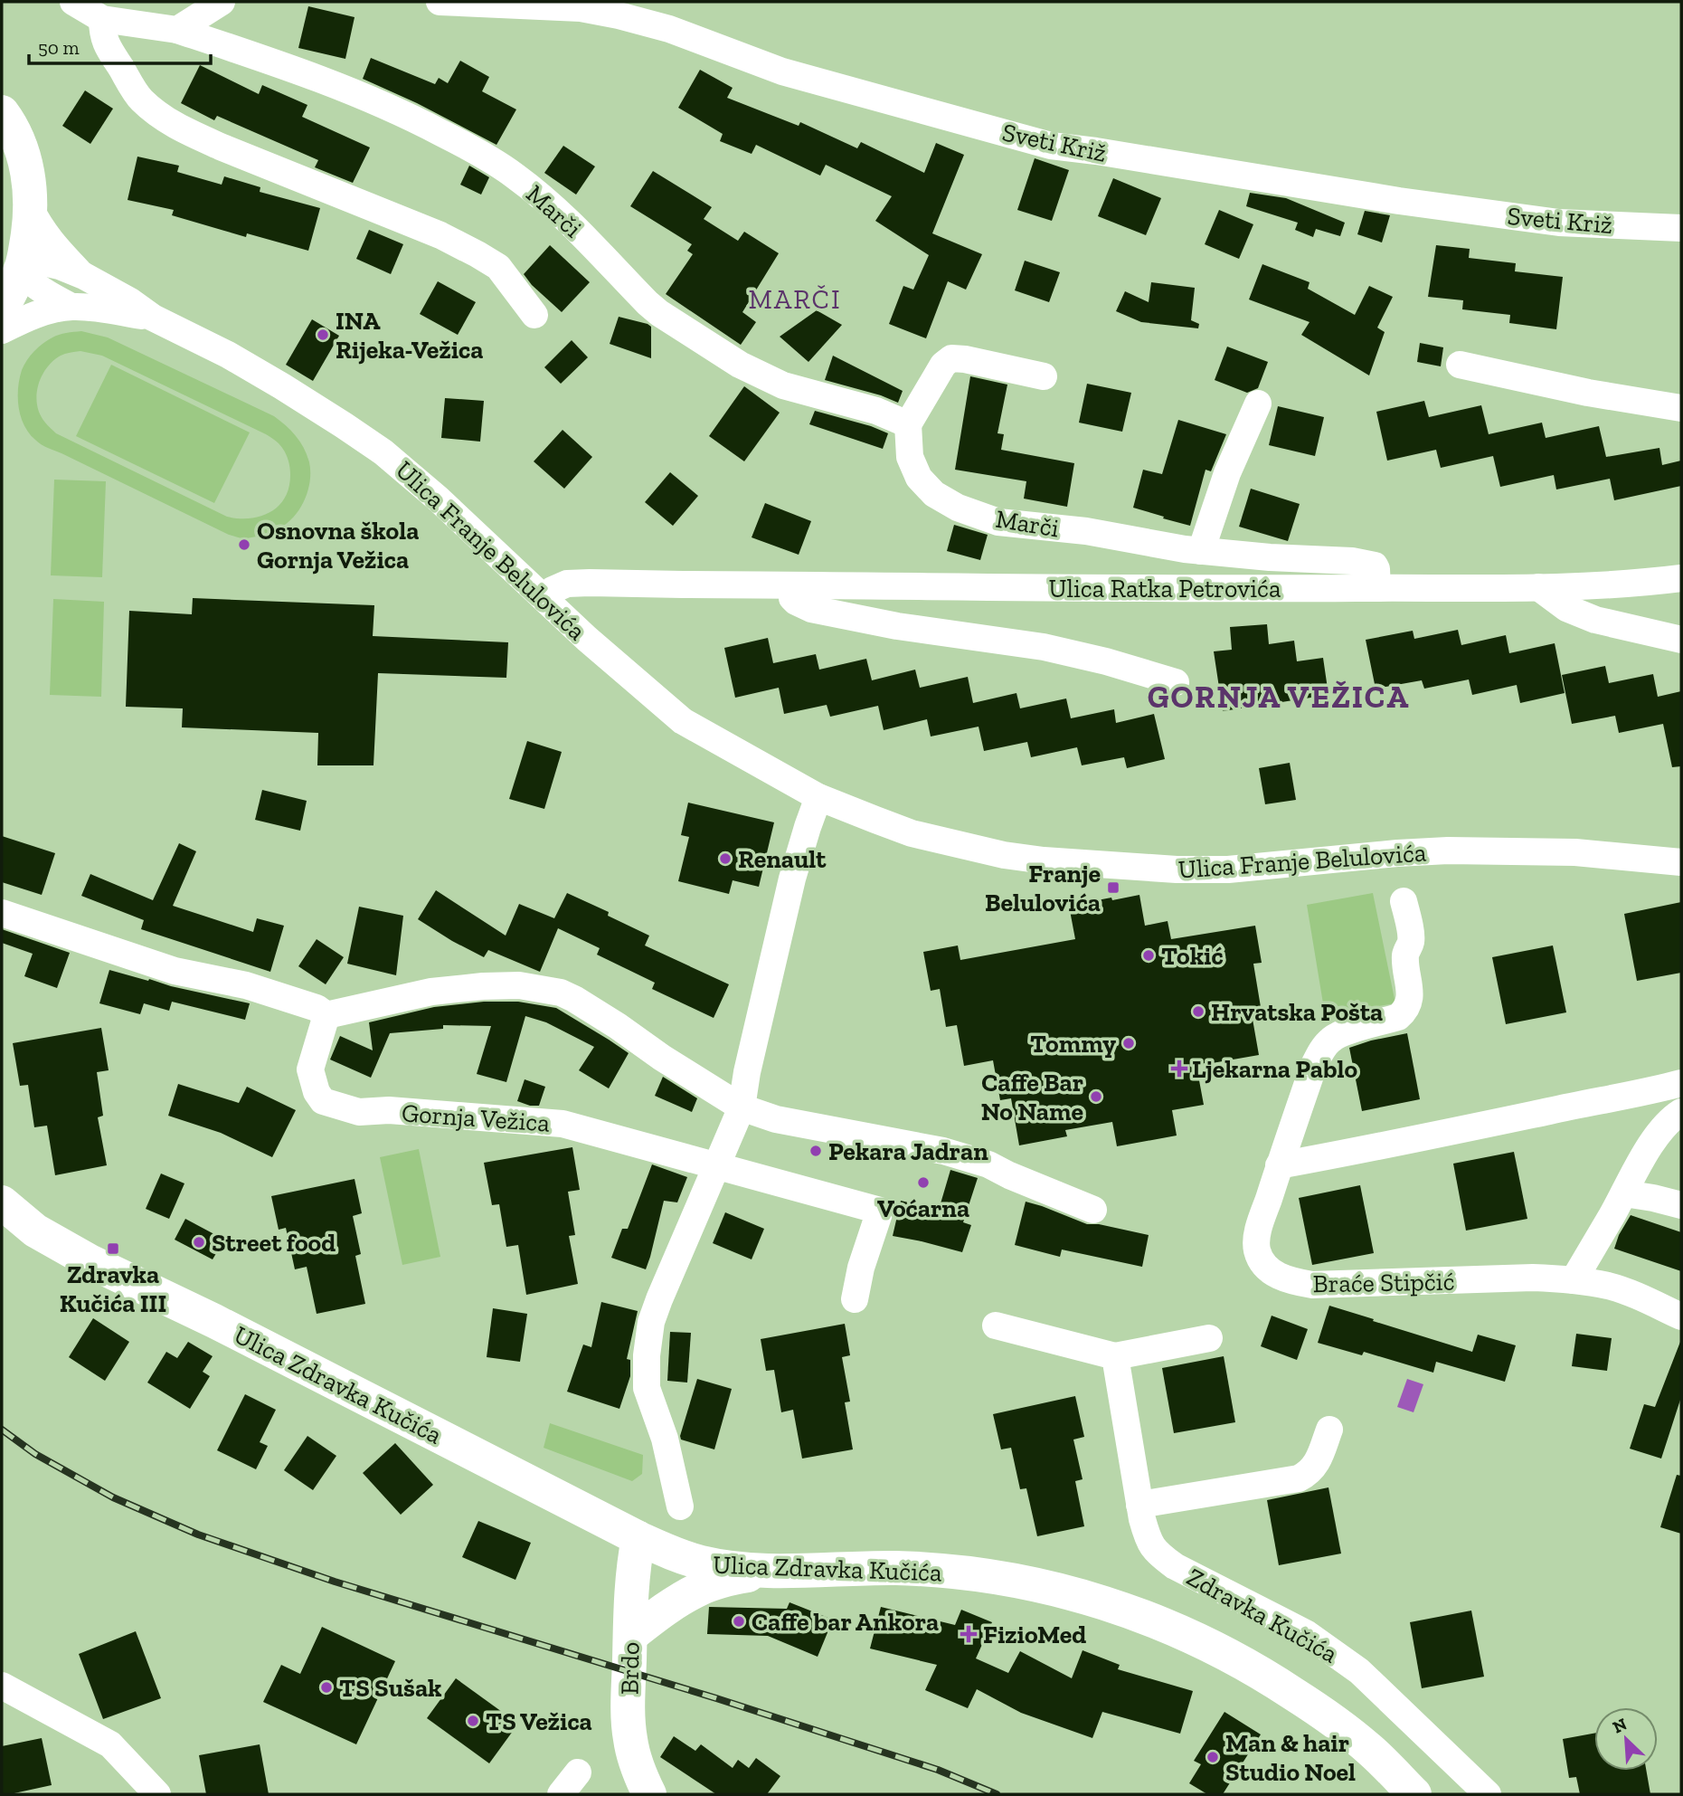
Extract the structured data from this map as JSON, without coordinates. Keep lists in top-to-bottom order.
{
  "streets": {
    "main road": ["Ulica Zdravka Kučića", "Brdo"],
    "street": [
      "Sveti Križ",
      "Marči",
      "Ulica Franje Belulovića",
      "Ulica Ratka Petrovića",
      "Gornja Vežica",
      "Braće Stipčić",
      "Zdravka Kučića"
    ]
  },
  "crossings": [
    ["Marči", "Ulica Ratka Petrovića"],
    ["Ulica Franje Belulovića", "Ulica Ratka Petrovića"],
    ["Ulica Zdravka Kučića", "Brdo"]
  ],
  "districts": ["MARČI", "GORNJA VEŽICA"],
  "places": {
    "other": [
      "INA Rijeka-Vežica",
      "Osnovna škola Gornja Vežica",
      "Renault",
      "Tokić",
      "Hrvatska Pošta",
      "Tommy",
      "Caffe Bar No Name",
      "Pekara Jadran",
      "Voćarna",
      "Street food",
      "Caffe bar Ankora",
      "TS Sušak",
      "TS Vežica",
      "Man & hair Studio Noel"
    ],
    "transit": ["Franje Belulovića", "Zdravka Kučića III"],
    "health": ["Ljekarna Pablo", "FizioMed"]
  },
  "scale_bar": "50 m",
  "north": "top left"
}
